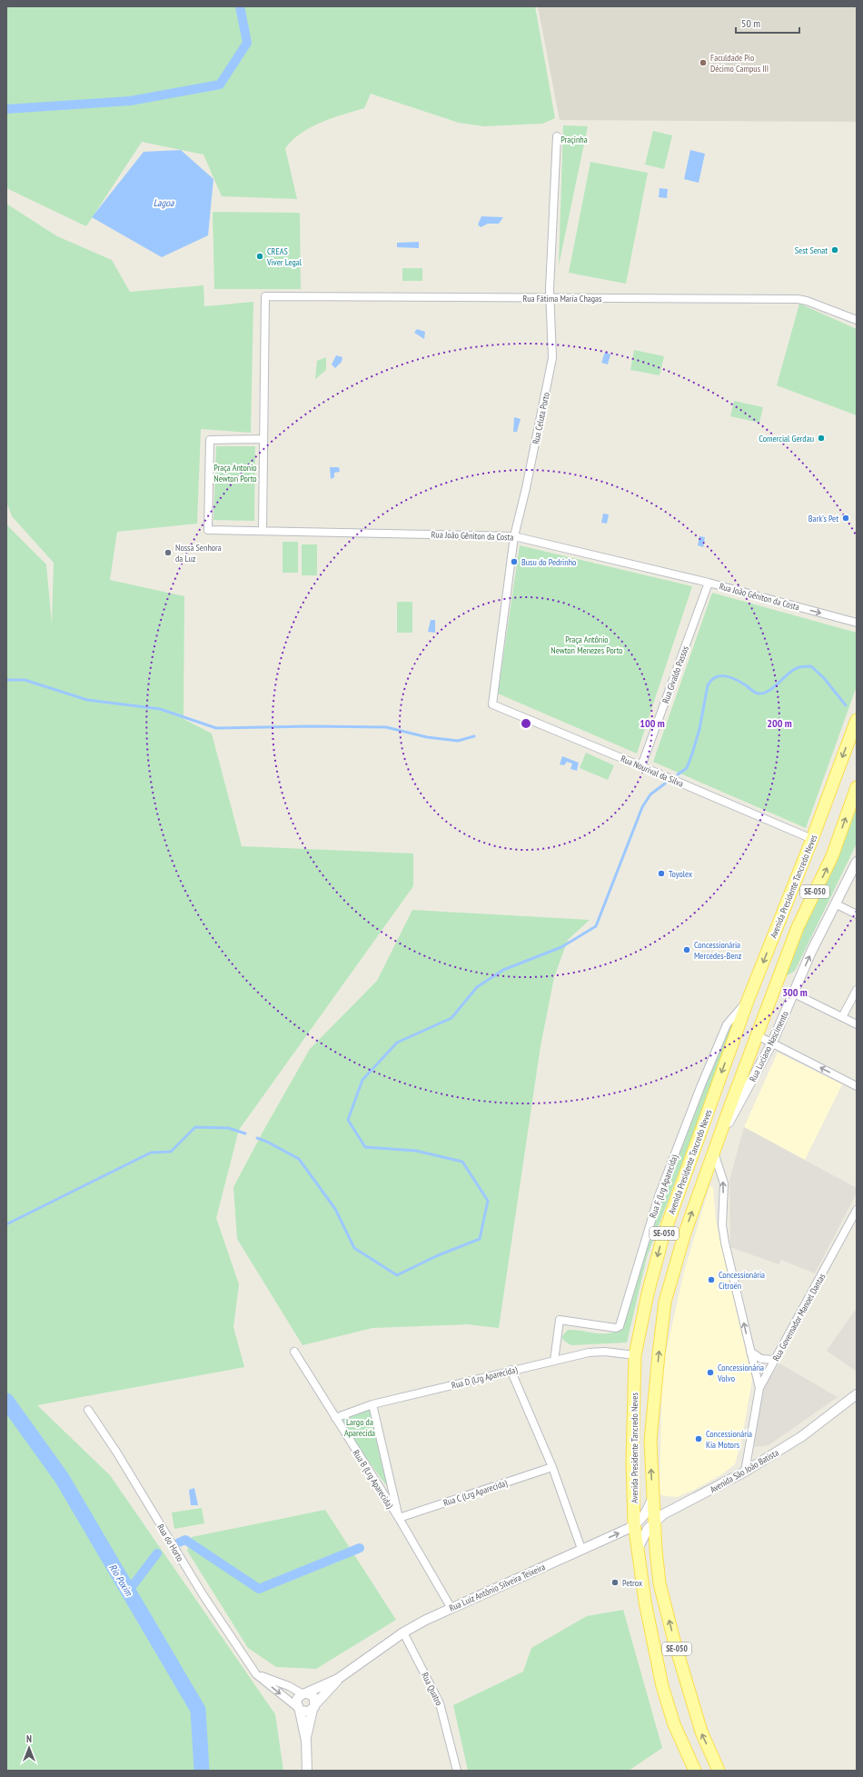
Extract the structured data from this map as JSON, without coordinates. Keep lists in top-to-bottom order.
{
  "streets": {
    "main road": ["Avenida Presidente Tancredo Neves", "SE-050"],
    "street": [
      "Rua Fátima Maria Chagas",
      "Rua Celuta Porto",
      "Rua João Gêniton da Costa",
      "Rua Givaldo Passos",
      "Rua Nourival da Silva",
      "Rua Luciano Nascimento",
      "Rua F (Lrg Aparecida)",
      "Rua Governador Manoel Dantas",
      "Rua D (Lrg Aparecida)",
      "Avenida São João Batista",
      "Rua B (Lrg Aparecida)",
      "Rua C (Lrg Aparecida)",
      "Rua do Horto",
      "Rua Luiz Antônio Silveira Teixeira",
      "Rua Quatro"
    ]
  },
  "crossings": [
    ["Rua Fátima Maria Chagas", "Rua Celuta Porto"],
    ["Rua Fátima Maria Chagas", "Rua João Gêniton da Costa"],
    ["Rua Celuta Porto", "Rua João Gêniton da Costa"],
    ["Rua Celuta Porto", "Rua Nourival da Silva"],
    ["Rua João Gêniton da Costa", "Rua Givaldo Passos"],
    ["Rua Givaldo Passos", "Rua Nourival da Silva"],
    ["Rua Nourival da Silva", "Avenida Presidente Tancredo Neves"],
    ["Avenida Presidente Tancredo Neves", "Rua Luciano Nascimento"],
    ["Avenida Presidente Tancredo Neves", "Rua F (Lrg Aparecida)"],
    ["Avenida Presidente Tancredo Neves", "Rua D (Lrg Aparecida)"],
    ["Avenida Presidente Tancredo Neves", "Avenida São João Batista"],
    ["Avenida Presidente Tancredo Neves", "Rua Luiz Antônio Silveira Teixeira"],
    ["Rua F (Lrg Aparecida)", "Rua D (Lrg Aparecida)"],
    ["Rua Governador Manoel Dantas", "Avenida São João Batista"],
    ["Rua D (Lrg Aparecida)", "Rua B (Lrg Aparecida)"],
    ["Rua B (Lrg Aparecida)", "Rua C (Lrg Aparecida)"],
    ["Rua B (Lrg Aparecida)", "Rua Luiz Antônio Silveira Teixeira"],
    ["Rua Luiz Antônio Silveira Teixeira", "Rua Quatro"]
  ],
  "water": ["Lagoa", "Rio Poxim"],
  "parks": [
    "Praçinha",
    "Praça Antonio Newton Porto",
    "Praça Antônio Newton Menezes Porto",
    "Largo da Aparecida"
  ],
  "places": [
    "Faculdade Pio Décimo Campus III",
    "Sest Senat",
    "CREAS Viver Legal",
    "Comercial Gerdau",
    "Bark's Pet",
    "Nossa Senhora da Luz",
    "Busu do Pedrinho",
    "Toyolex",
    "Concessionária Mercedes-Benz",
    "Concessionária Citroën",
    "Concessionária Volvo",
    "Concessionária Kia Motors",
    "Petrox"
  ],
  "scale_bar": "50 m",
  "north": "top",
  "rings": ["100 m", "200 m", "300 m"]
}
